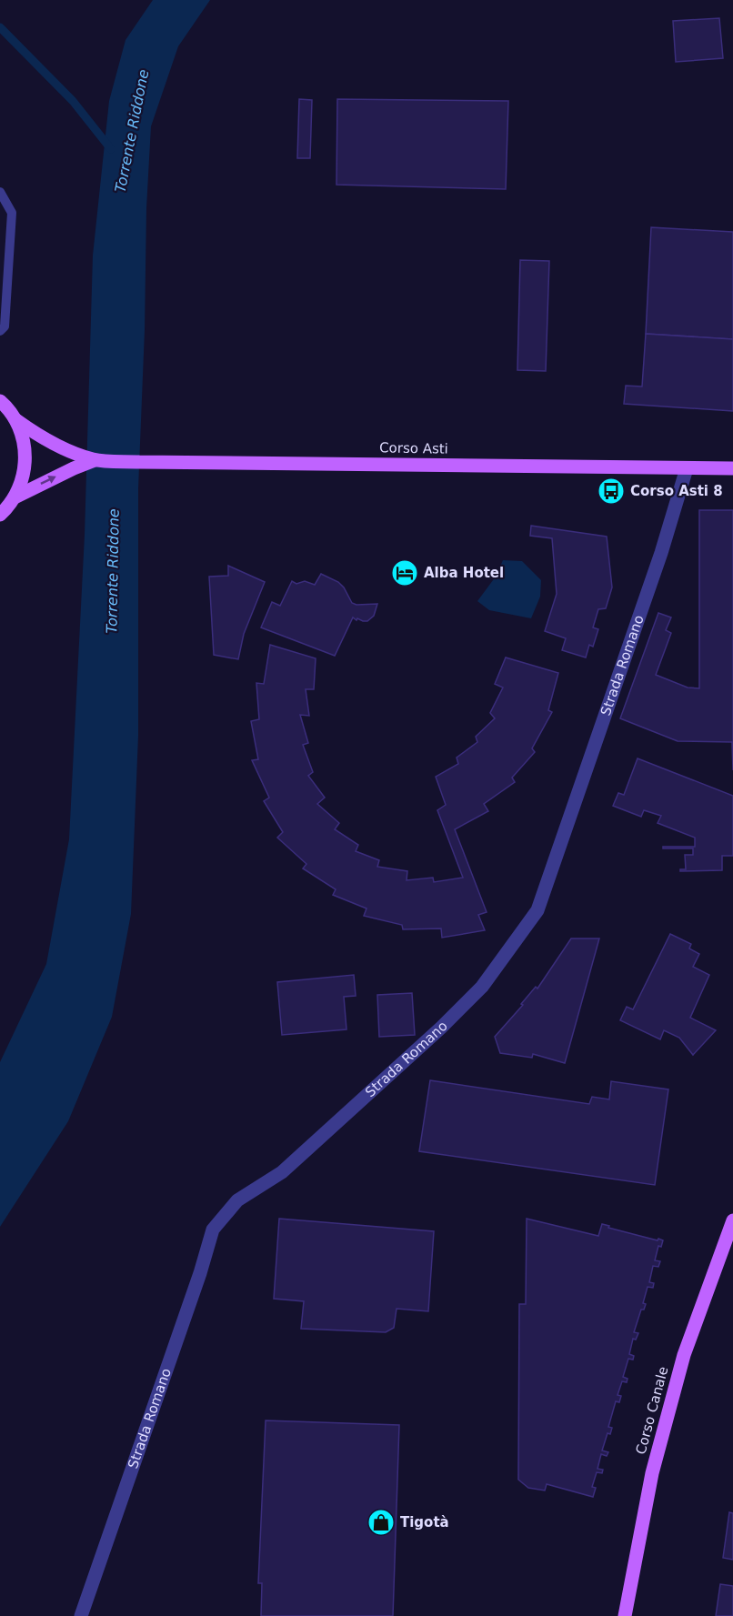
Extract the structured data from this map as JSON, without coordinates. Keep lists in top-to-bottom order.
{
  "streets": {
    "main road": ["Corso Asti", "Corso Canale"],
    "street": ["Strada Romano"]
  },
  "crossings": [
    ["Corso Asti", "Strada Romano"]
  ],
  "water": ["Torrente Riddone"],
  "places": {
    "bus stop": ["Corso Asti 8"],
    "hotel": ["Alba Hotel"],
    "shop": ["Tigotà"]
  }
}
